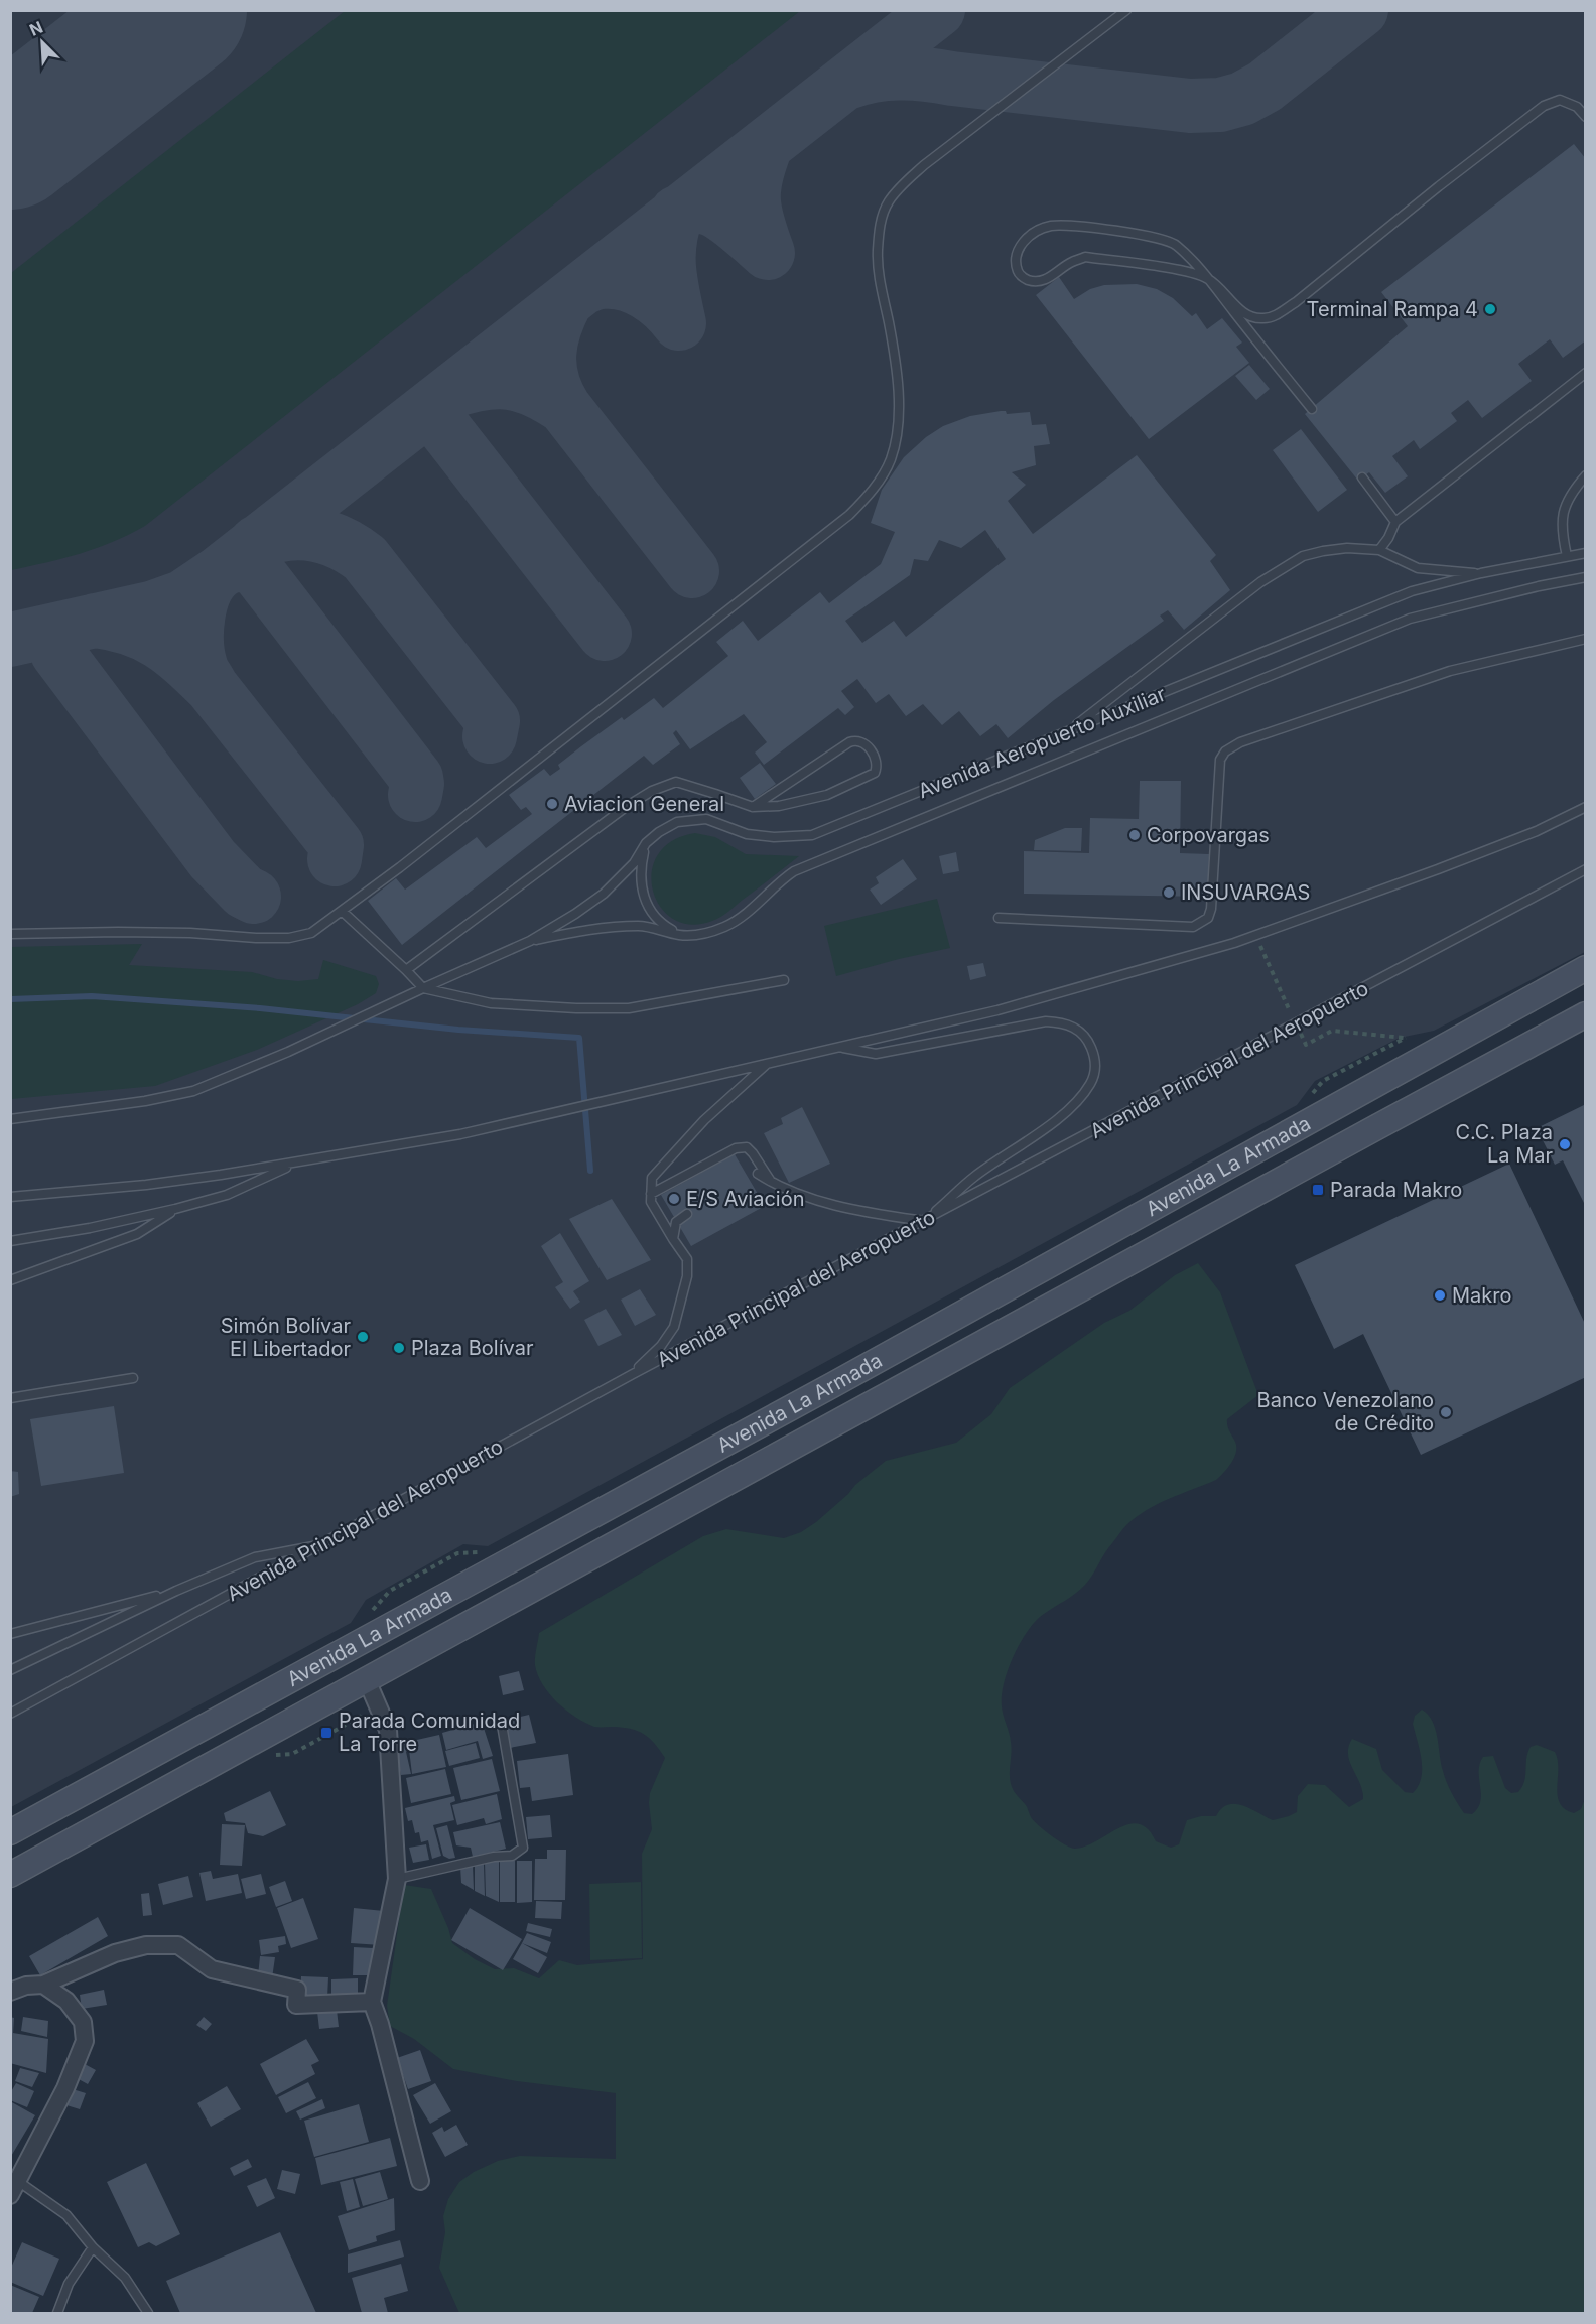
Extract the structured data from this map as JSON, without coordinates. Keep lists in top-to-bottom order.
{
  "streets": {
    "main road": ["Avenida La Armada"],
    "lane": ["Avenida Aeropuerto Auxiliar", "Avenida Principal del Aeropuerto"]
  },
  "places": {
    "other": [
      "Terminal Rampa 4",
      "Aviacion General",
      "Corpovargas",
      "INSUVARGAS",
      "C.C. Plaza La Mar",
      "E/S Aviación",
      "Makro",
      "Simón Bolívar El Libertador",
      "Plaza Bolívar",
      "Banco Venezolano de Crédito"
    ],
    "transit": ["Parada Makro", "Parada Comunidad La Torre"]
  },
  "north": "top left"
}
